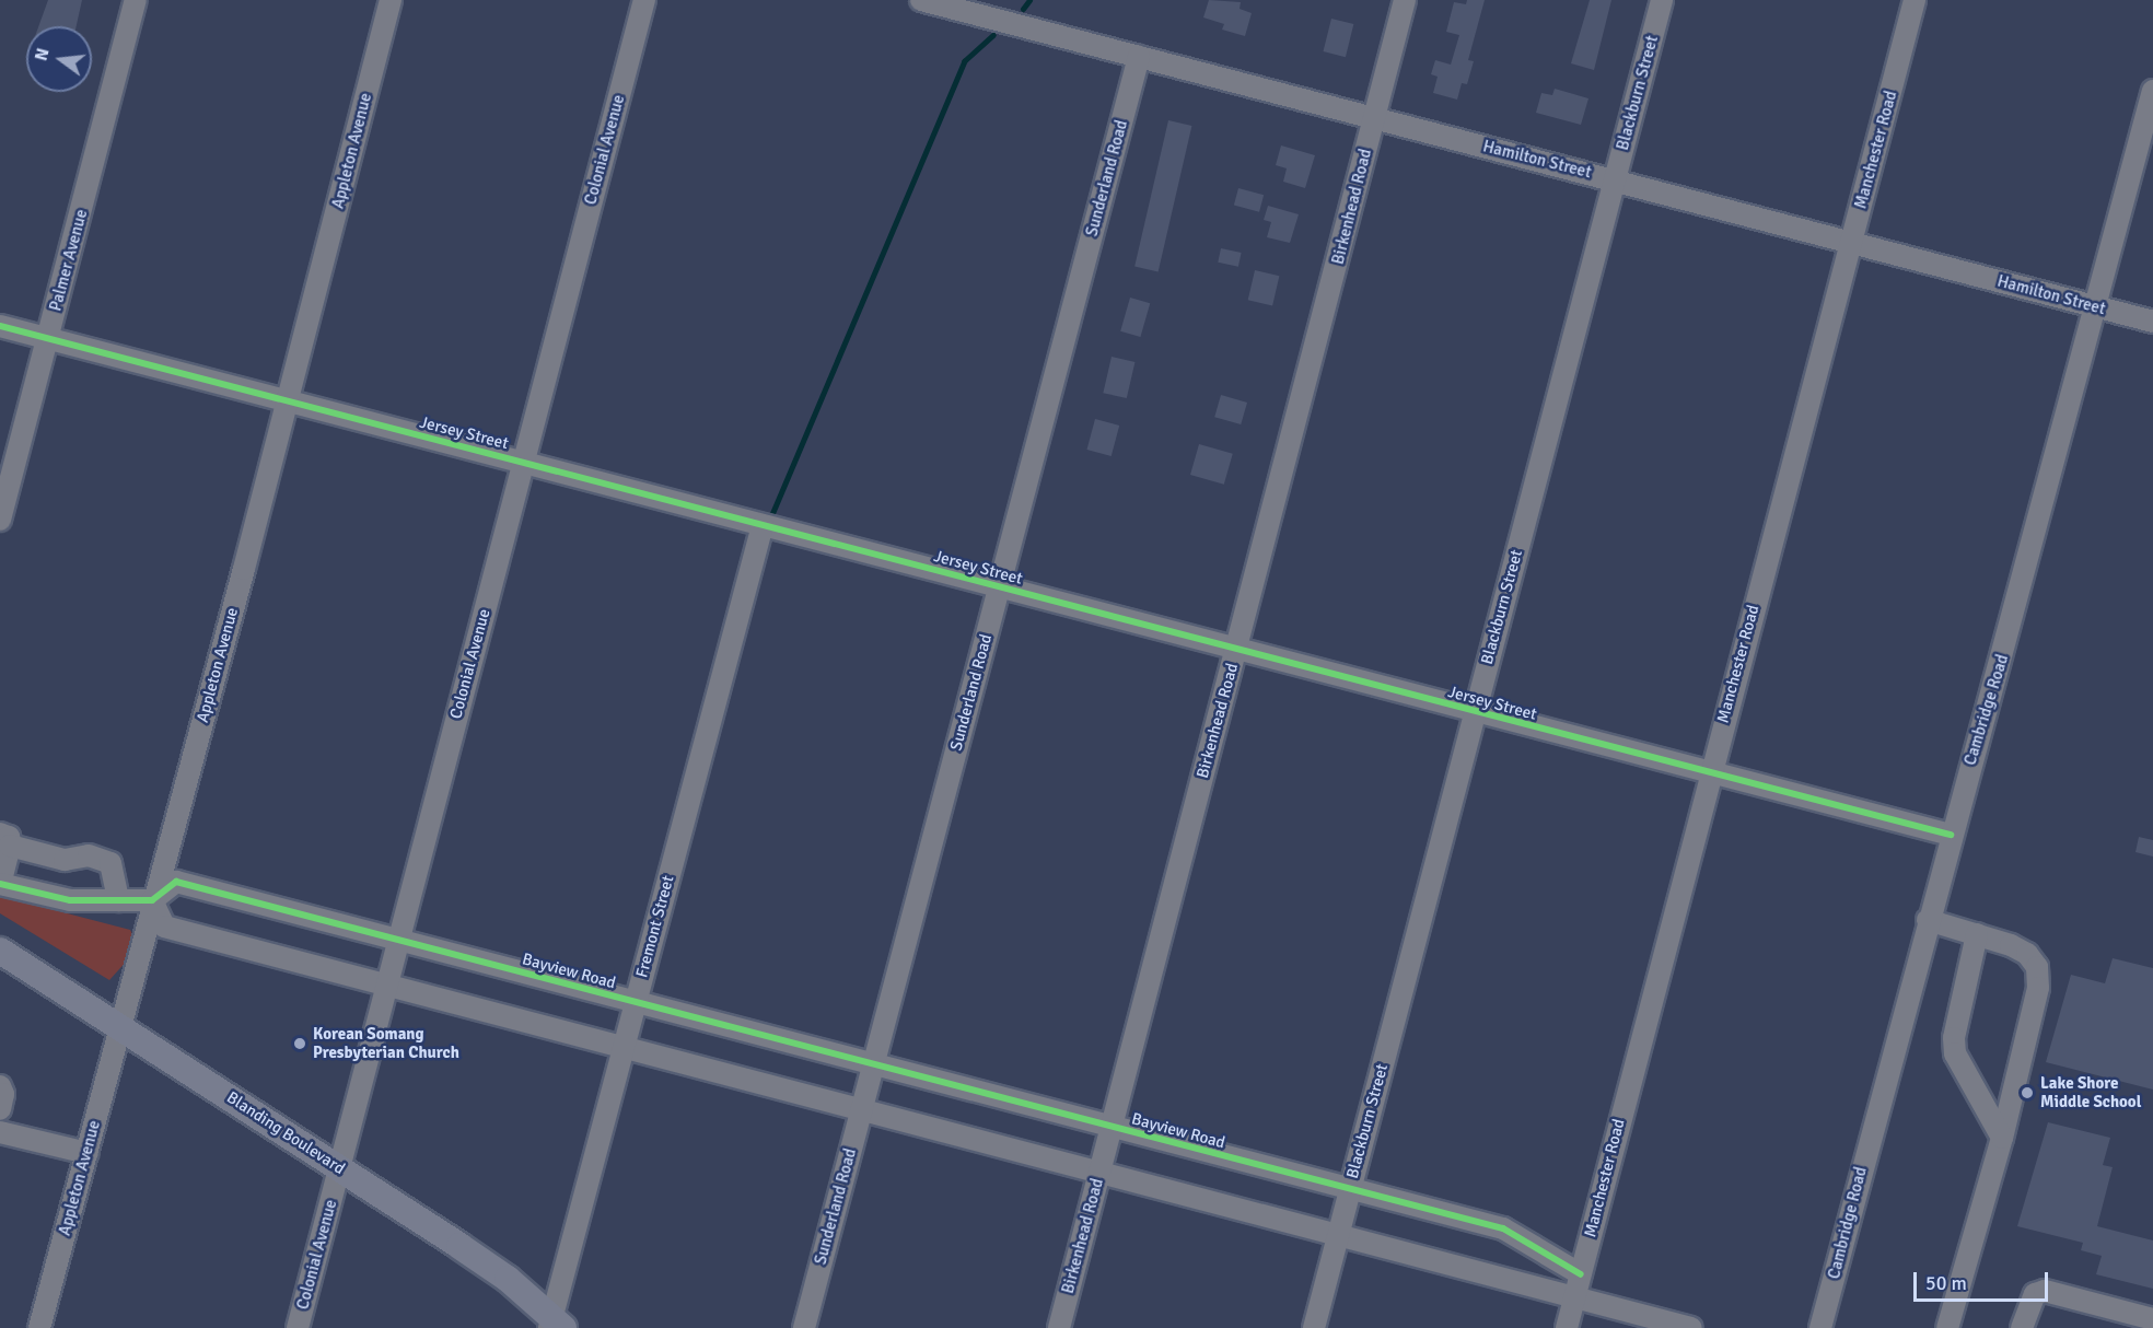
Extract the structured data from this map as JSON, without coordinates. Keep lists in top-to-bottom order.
{
  "streets": {
    "main road": ["Blanding Boulevard"],
    "street": [
      "Blackburn Street",
      "Colonial Avenue",
      "Manchester Road",
      "Appleton Avenue",
      "Hamilton Street",
      "Sunderland Road",
      "Birkenhead Road",
      "Palmer Avenue",
      "Jersey Street",
      "Cambridge Road",
      "Fremont Street",
      "Bayview Road"
    ]
  },
  "crossings": [
    ["Blackburn Street", "Hamilton Street"],
    ["Blackburn Street", "Jersey Street"],
    ["Blackburn Street", "Bayview Road"],
    ["Colonial Avenue", "Jersey Street"],
    ["Colonial Avenue", "Bayview Road"],
    ["Colonial Avenue", "Blanding Boulevard"],
    ["Manchester Road", "Hamilton Street"],
    ["Manchester Road", "Jersey Street"],
    ["Manchester Road", "Bayview Road"],
    ["Appleton Avenue", "Jersey Street"],
    ["Appleton Avenue", "Bayview Road"],
    ["Appleton Avenue", "Blanding Boulevard"],
    ["Hamilton Street", "Sunderland Road"],
    ["Hamilton Street", "Birkenhead Road"],
    ["Hamilton Street", "Cambridge Road"],
    ["Sunderland Road", "Jersey Street"],
    ["Sunderland Road", "Bayview Road"],
    ["Birkenhead Road", "Jersey Street"],
    ["Birkenhead Road", "Bayview Road"],
    ["Palmer Avenue", "Jersey Street"],
    ["Jersey Street", "Cambridge Road"],
    ["Jersey Street", "Fremont Street"],
    ["Fremont Street", "Bayview Road"],
    ["Fremont Street", "Blanding Boulevard"]
  ],
  "places": ["Korean Somang Presbyterian Church", "Lake Shore Middle School"],
  "scale_bar": "50 m",
  "north": "left"
}
